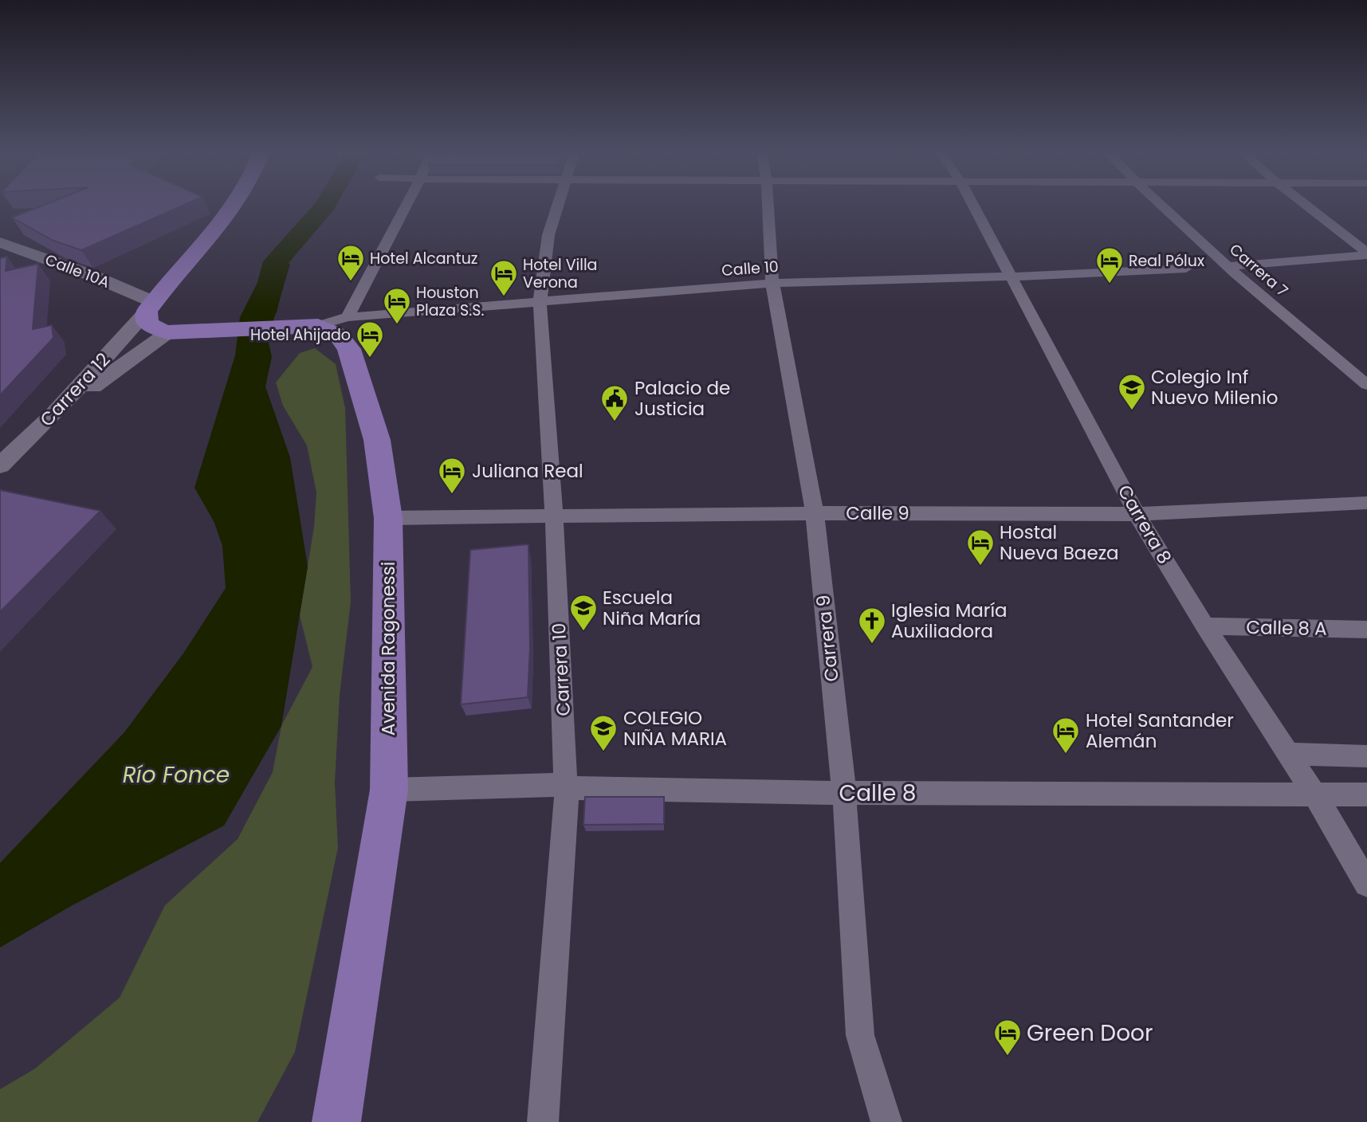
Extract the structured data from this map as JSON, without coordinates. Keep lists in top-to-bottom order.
{
  "streets": {
    "highway": ["Avenida Ragonessi"],
    "street": [
      "Calle 10",
      "Carrera 7",
      "Calle 10A",
      "Carrera 12",
      "Calle 9",
      "Carrera 8",
      "Calle 8 A",
      "Carrera 9",
      "Carrera 10",
      "Calle 8"
    ]
  },
  "crossings": [
    ["Calle 10", "Carrera 8"],
    ["Calle 10", "Carrera 9"],
    ["Calle 10", "Avenida Ragonessi"],
    ["Calle 10", "Carrera 10"],
    ["Calle 10A", "Carrera 12"],
    ["Calle 9", "Carrera 8"],
    ["Calle 9", "Carrera 9"],
    ["Calle 9", "Avenida Ragonessi"],
    ["Calle 9", "Carrera 10"],
    ["Carrera 8", "Calle 8 A"],
    ["Carrera 8", "Calle 8"],
    ["Carrera 9", "Calle 8"],
    ["Avenida Ragonessi", "Calle 8"],
    ["Carrera 10", "Calle 8"]
  ],
  "water": ["Río Fonce"],
  "places": {
    "hotel": [
      "Hotel Alcantuz",
      "Real Pólux",
      "Hotel Villa Verona",
      "Houston Plaza S.S.",
      "Hotel Ahijado",
      "Juliana Real",
      "Hostal Nueva Baeza",
      "Hotel Santander Alemán",
      "Green Door"
    ],
    "school or university": ["Colegio Inf Nuevo Milenio", "Escuela Niña María", "COLEGIO NIÑA MARIA"],
    "public building": ["Palacio de Justicia"],
    "church": ["Iglesia María Auxiliadora"]
  }
}
